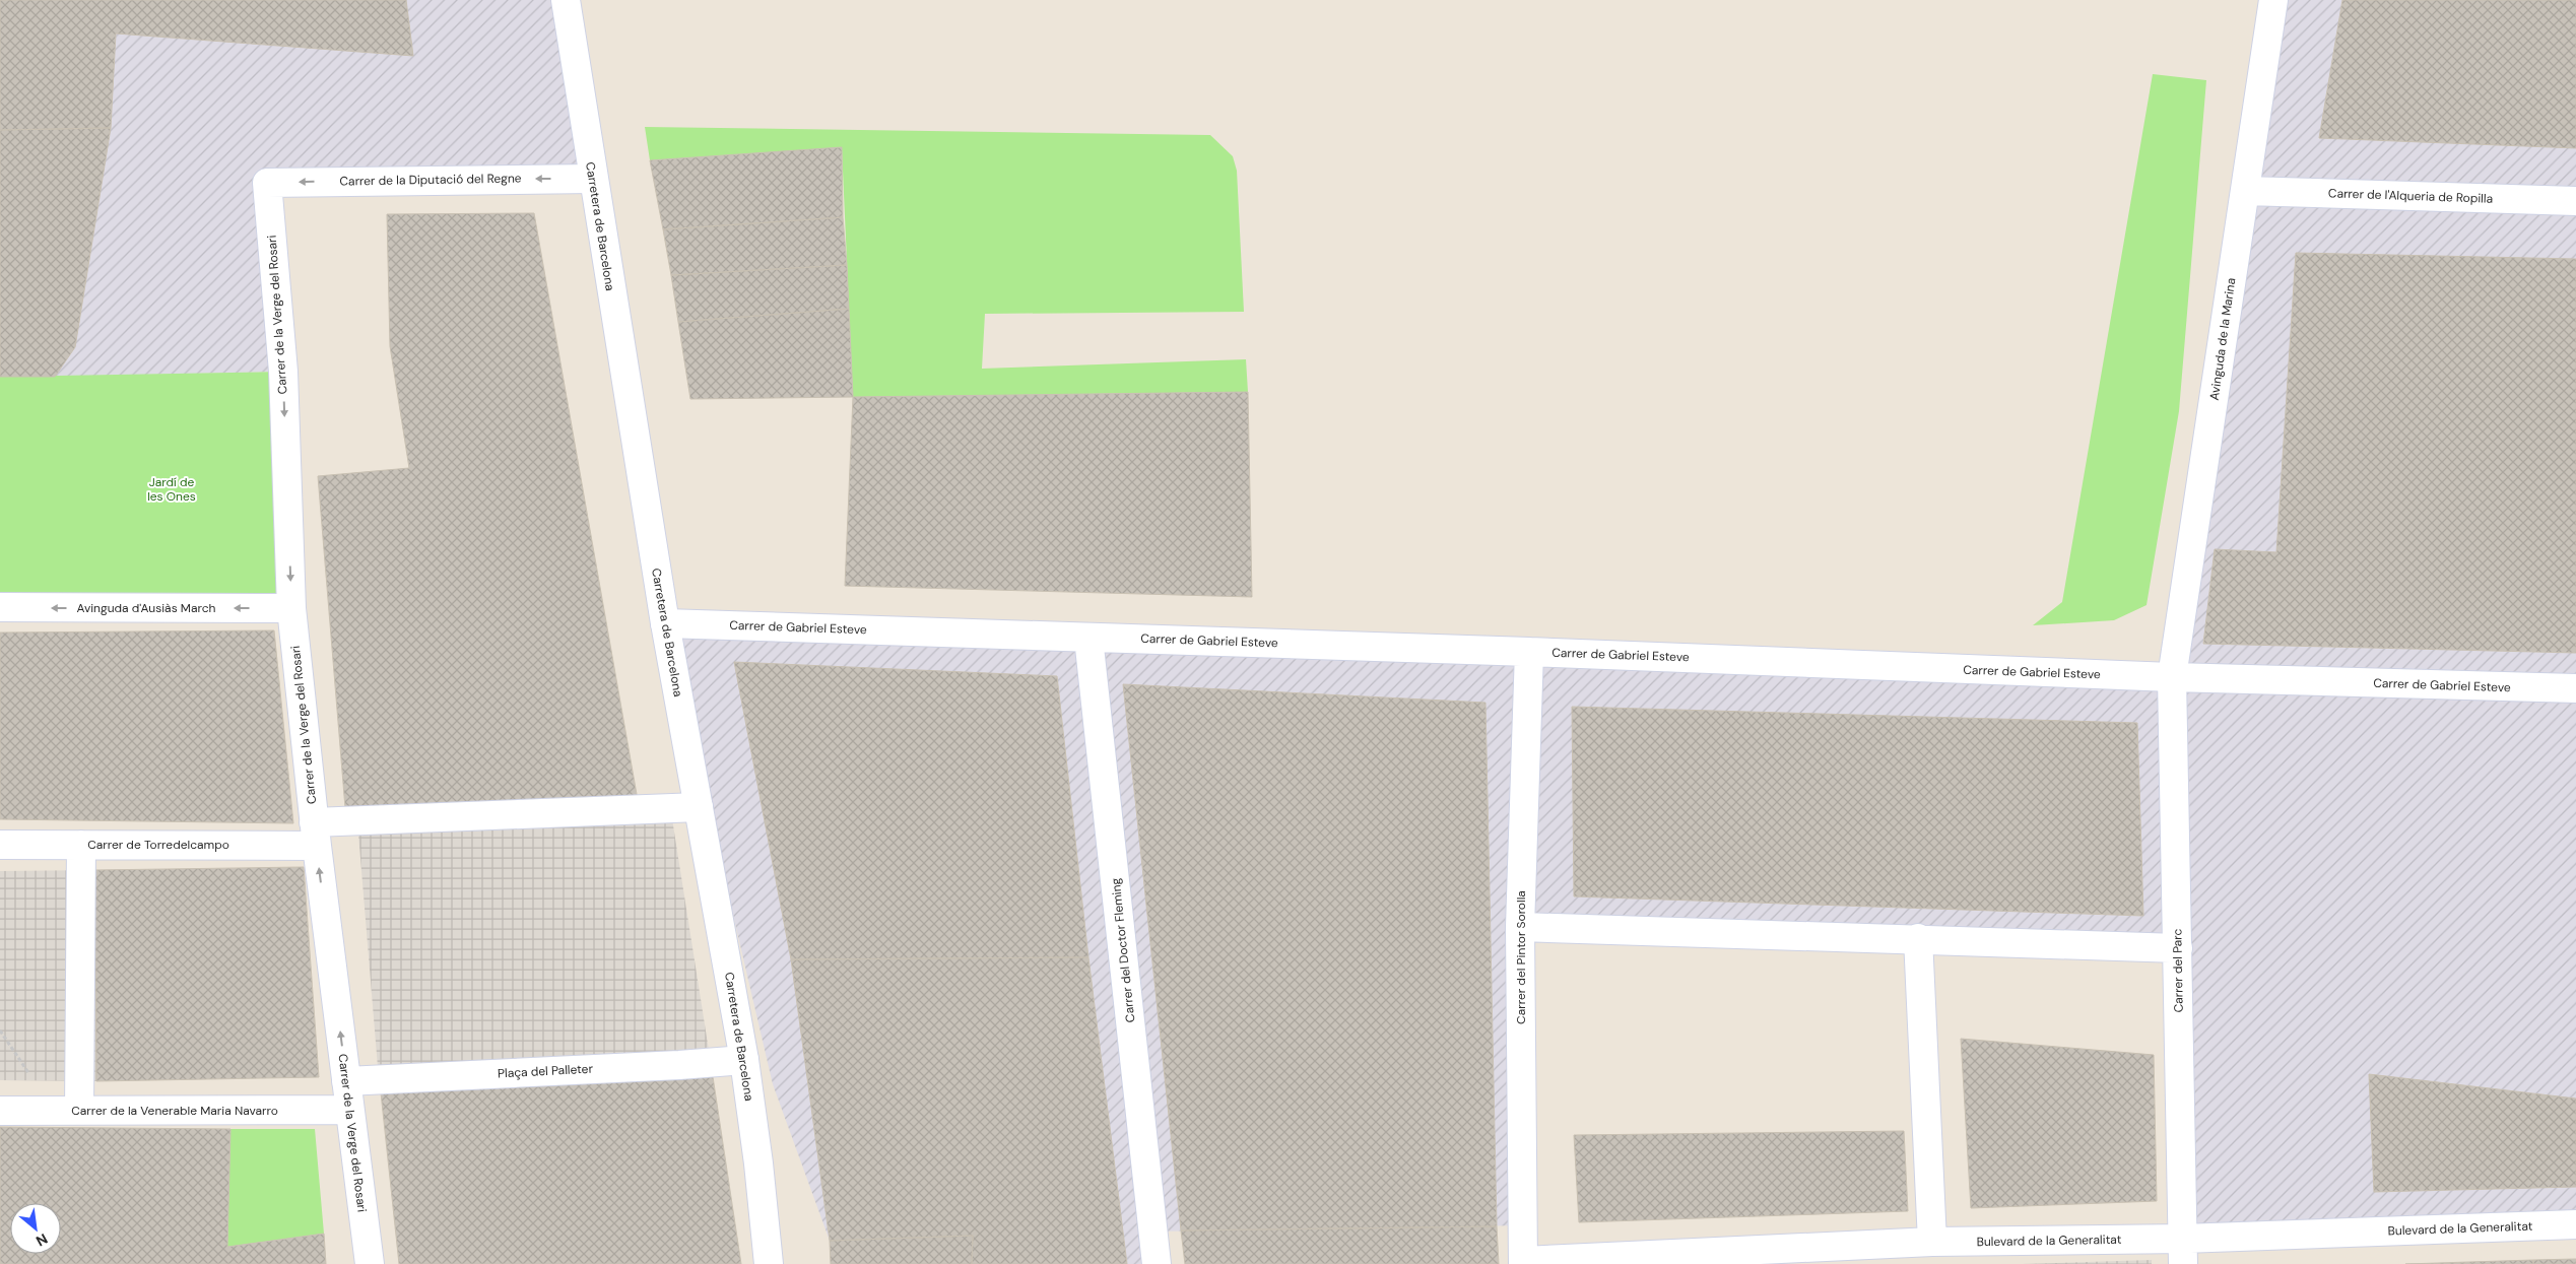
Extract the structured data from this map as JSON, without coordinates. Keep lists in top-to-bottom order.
{
  "streets": {
    "street": [
      "Carrer de la Diputació del Regne",
      "Carrer de l'Alqueria de Ropilla",
      "Carretera de Barcelona",
      "Carrer de la Verge del Rosari",
      "Avinguda de la Marina",
      "Avinguda d'Ausiàs March",
      "Carrer de Gabriel Esteve",
      "Carrer de Torredelcampo",
      "Carrer del Doctor Fleming",
      "Carrer del Pintor Sorolla",
      "Carrer del Parc",
      "Plaça del Palleter",
      "Carrer de la Venerable Maria Navarro",
      "Bulevard de la Generalitat"
    ]
  },
  "crossings": [
    ["Carrer de la Diputació del Regne", "Carretera de Barcelona"],
    ["Carrer de la Diputació del Regne", "Carrer de la Verge del Rosari"],
    ["Carrer de l'Alqueria de Ropilla", "Avinguda de la Marina"],
    ["Carretera de Barcelona", "Carrer de Gabriel Esteve"],
    ["Carretera de Barcelona", "Carrer de Torredelcampo"],
    ["Carretera de Barcelona", "Plaça del Palleter"],
    ["Carrer de la Verge del Rosari", "Avinguda d'Ausiàs March"],
    ["Carrer de la Verge del Rosari", "Carrer de Torredelcampo"],
    ["Carrer de la Verge del Rosari", "Plaça del Palleter"],
    ["Carrer de la Verge del Rosari", "Carrer de la Venerable Maria Navarro"],
    ["Avinguda de la Marina", "Carrer de Gabriel Esteve"],
    ["Avinguda de la Marina", "Carrer del Parc"],
    ["Carrer de Gabriel Esteve", "Carrer del Doctor Fleming"],
    ["Carrer de Gabriel Esteve", "Carrer del Pintor Sorolla"],
    ["Carrer de Gabriel Esteve", "Carrer del Parc"],
    ["Carrer del Pintor Sorolla", "Bulevard de la Generalitat"],
    ["Carrer del Parc", "Bulevard de la Generalitat"]
  ],
  "one_way": ["Carrer de la Diputació del Regne", "Avinguda d'Ausiàs March"],
  "parks": ["Jardí de les Ones"],
  "north": "bottom right"
}
